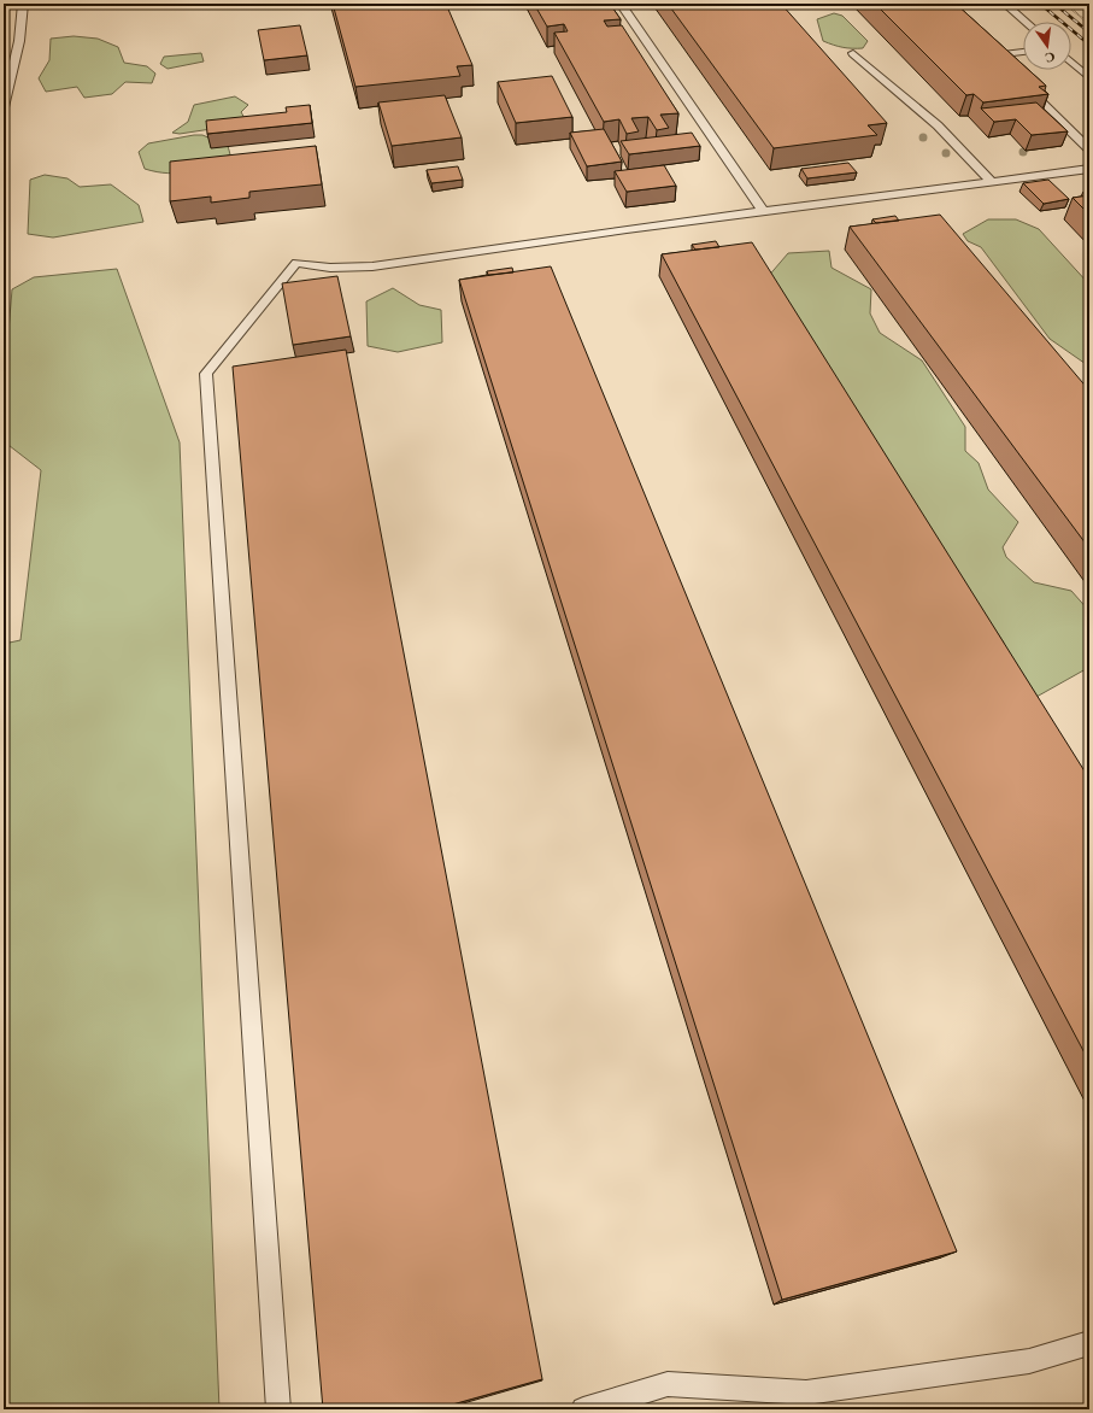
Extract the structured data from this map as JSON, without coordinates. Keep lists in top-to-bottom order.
{
  "north": "bottom"
}
